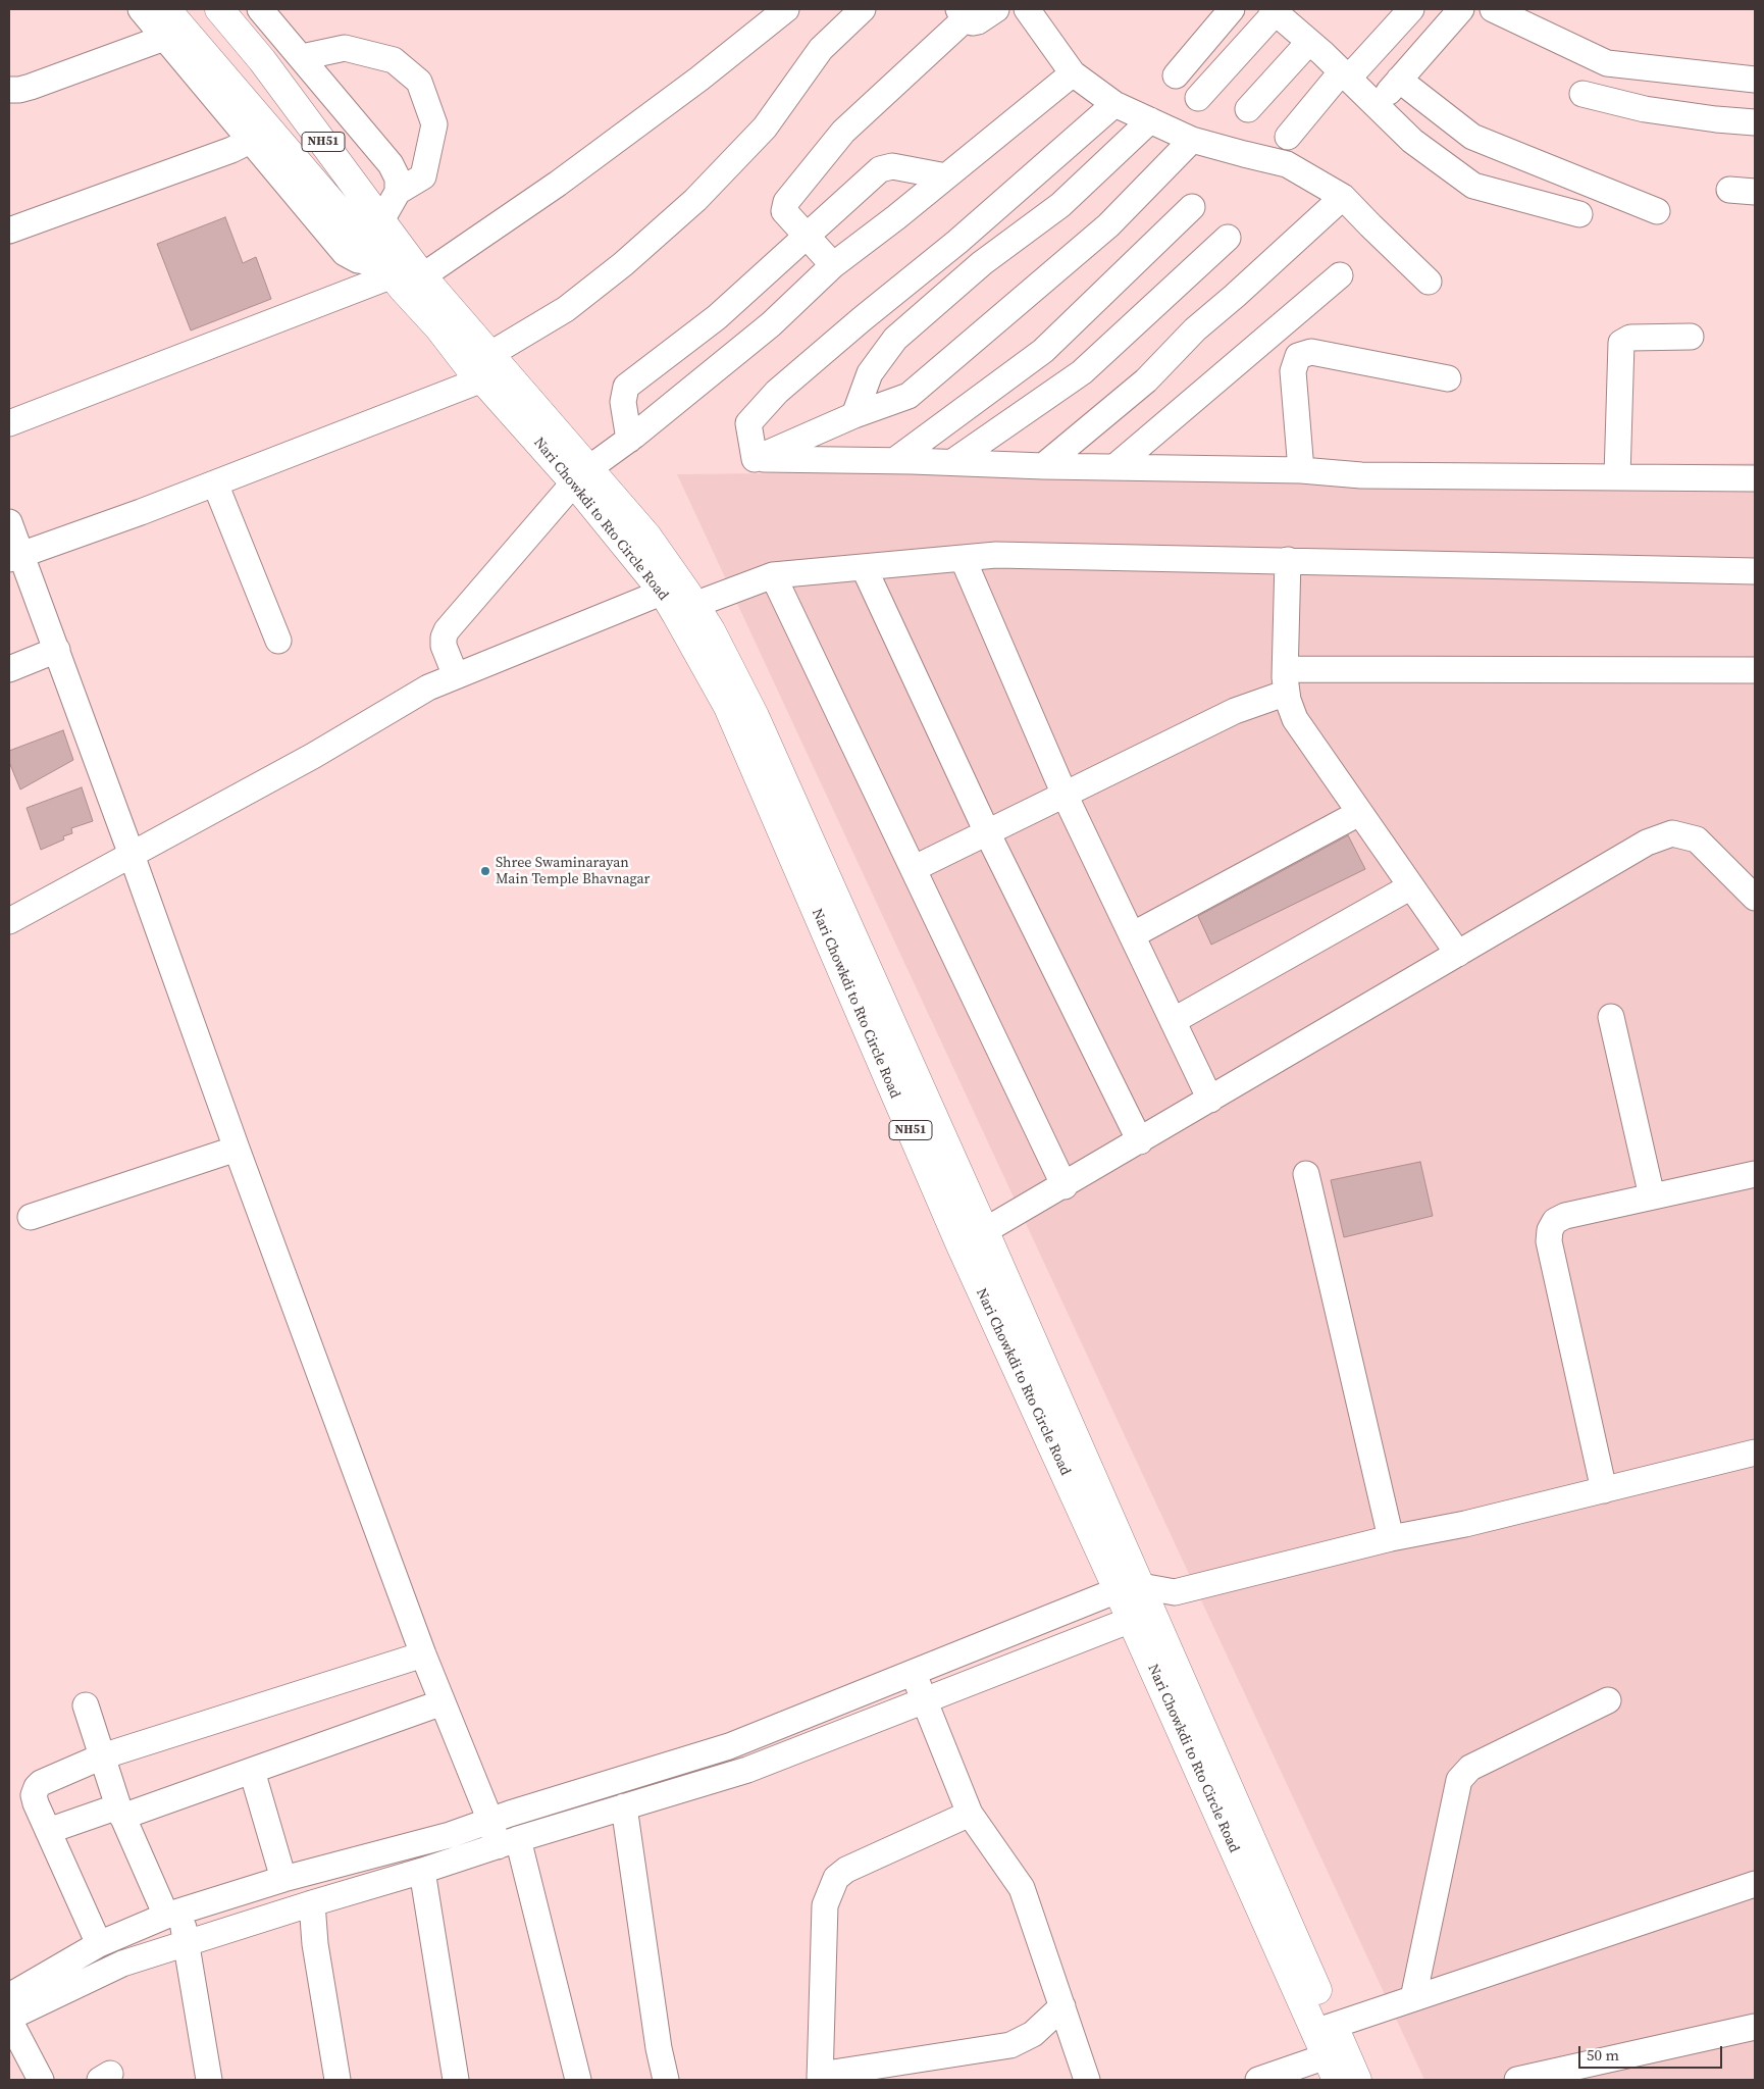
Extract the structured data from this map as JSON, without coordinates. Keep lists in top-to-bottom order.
{
  "streets": {
    "highway": ["NH51", "Nari Chowkdi to Rto Circle Road"]
  },
  "crossings": [
    ["NH51", "Nari Chowkdi to Rto Circle Road"]
  ],
  "places": ["Shree Swaminarayan Main Temple Bhavnagar"],
  "scale_bar": "50 m"
}
